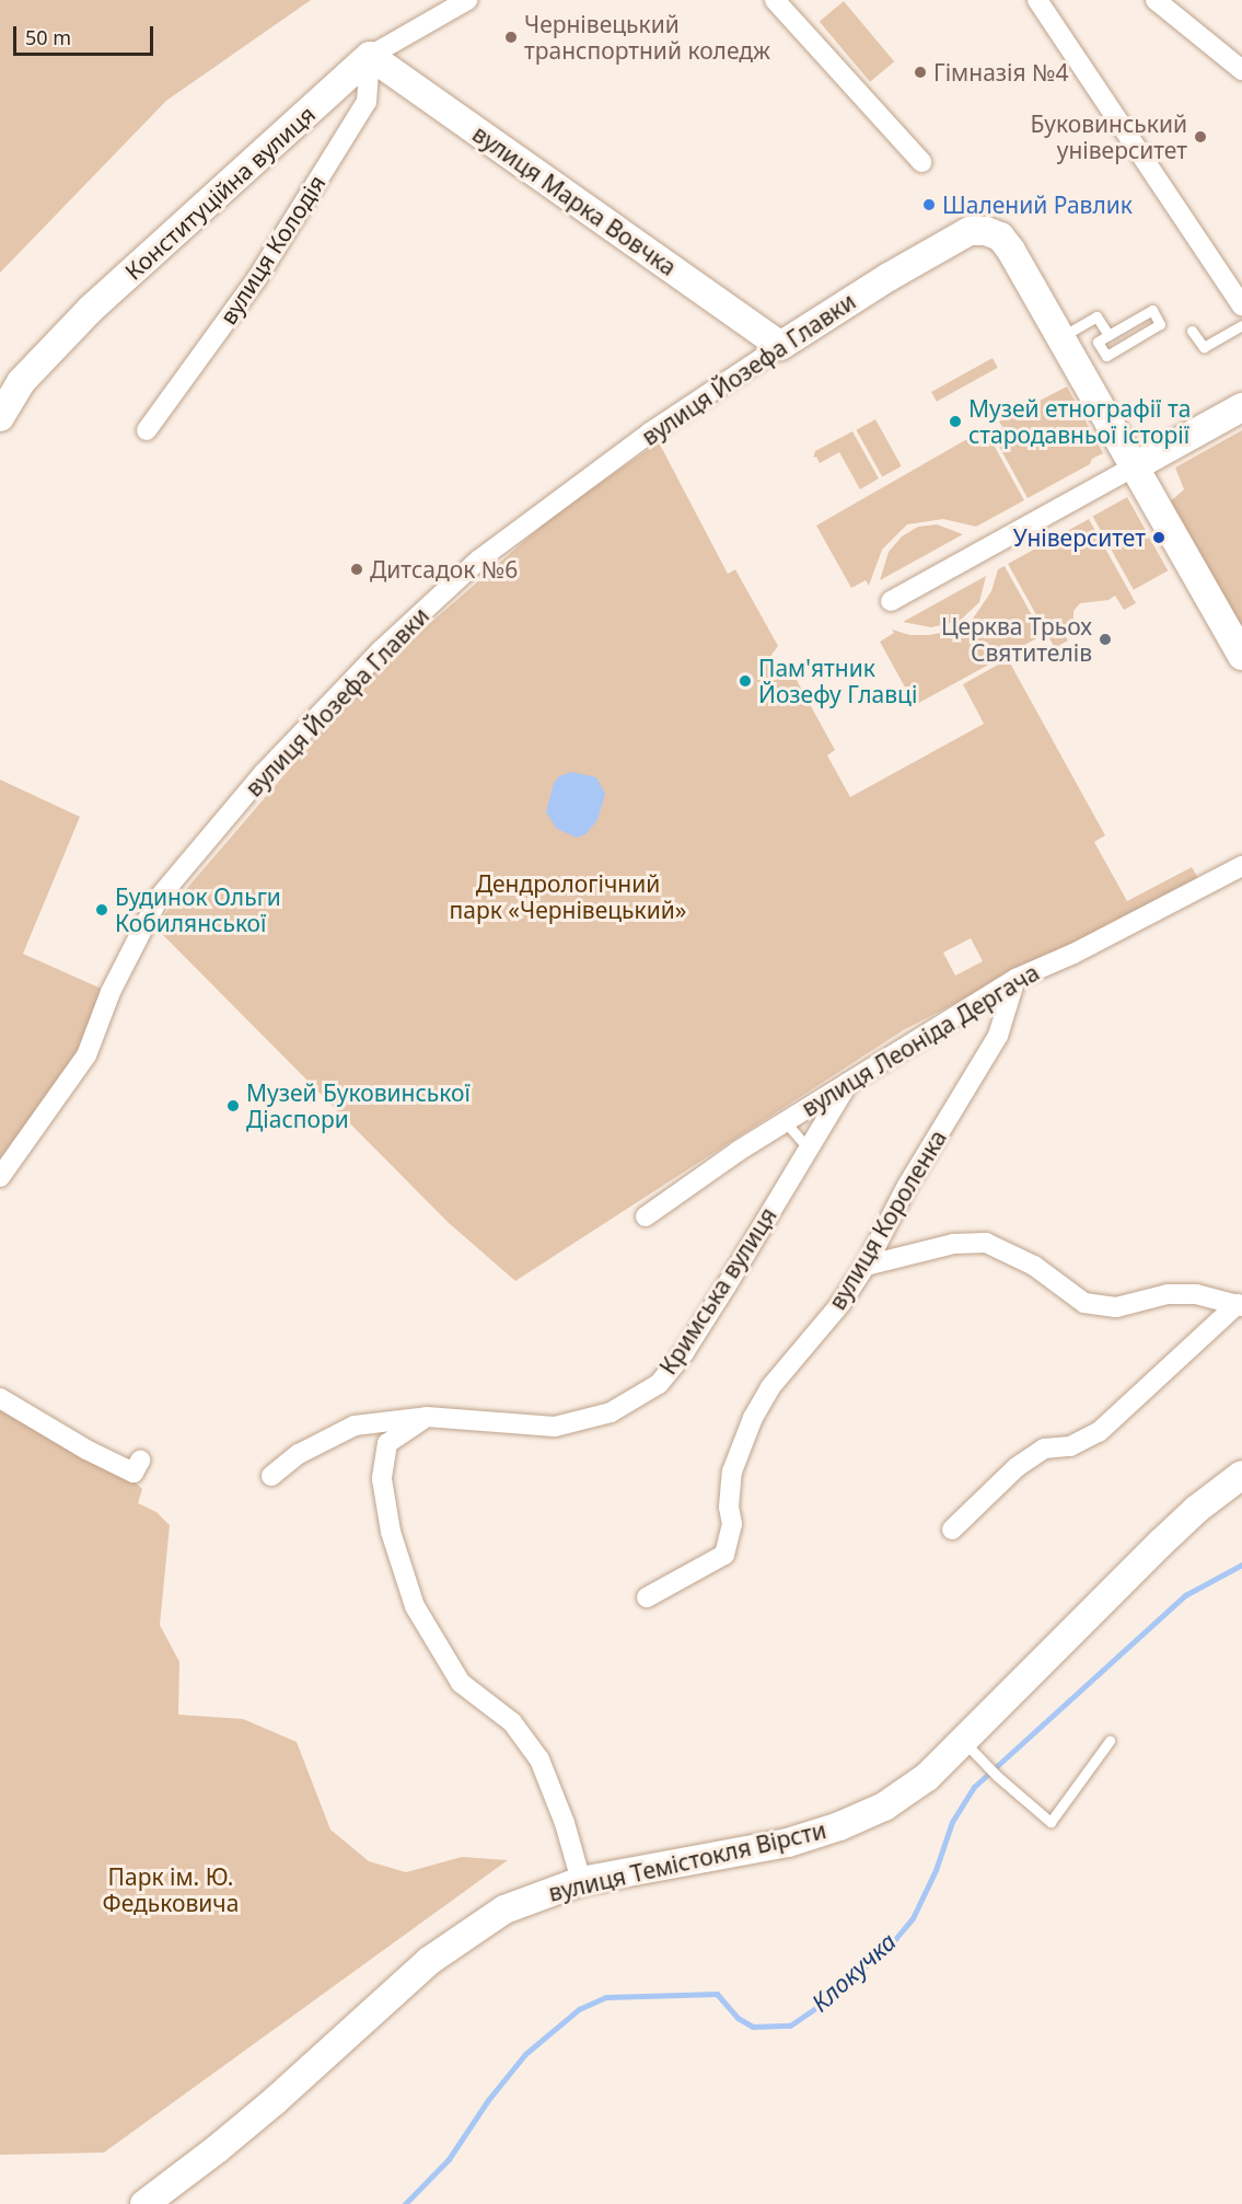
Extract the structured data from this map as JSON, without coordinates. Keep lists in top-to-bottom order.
{
  "streets": {
    "street": [
      "Конституційна вулиця",
      "вулиця Марка Вовчка",
      "вулиця Колодія",
      "вулиця Йозефа Главки",
      "вулиця Леоніда Дергача",
      "вулиця Короленка",
      "Кримська вулиця",
      "вулиця Темістокля Вірсти"
    ]
  },
  "crossings": [
    ["Конституційна вулиця", "вулиця Марка Вовчка"],
    ["Конституційна вулиця", "вулиця Колодія"],
    ["вулиця Марка Вовчка", "вулиця Колодія"],
    ["вулиця Марка Вовчка", "вулиця Йозефа Главки"],
    ["вулиця Леоніда Дергача", "вулиця Короленка"],
    ["вулиця Леоніда Дергача", "Кримська вулиця"]
  ],
  "water": ["Клокучка"],
  "parks": ["Дендрологічний парк «Чернівецький»", "Парк ім. Ю. Федьковича"],
  "places": [
    "Чернівецький транспортний коледж",
    "Гімназія №4",
    "Буковинський університет",
    "Шалений Равлик",
    "Музей етнографії та стародавньої історії",
    "Університет",
    "Дитсадок №6",
    "Церква Трьох Святителів",
    "Пам'ятник Йозефу Главці",
    "Будинок Ольги Кобилянської",
    "Музей Буковинської Діаспори"
  ],
  "scale_bar": "50 m"
}
